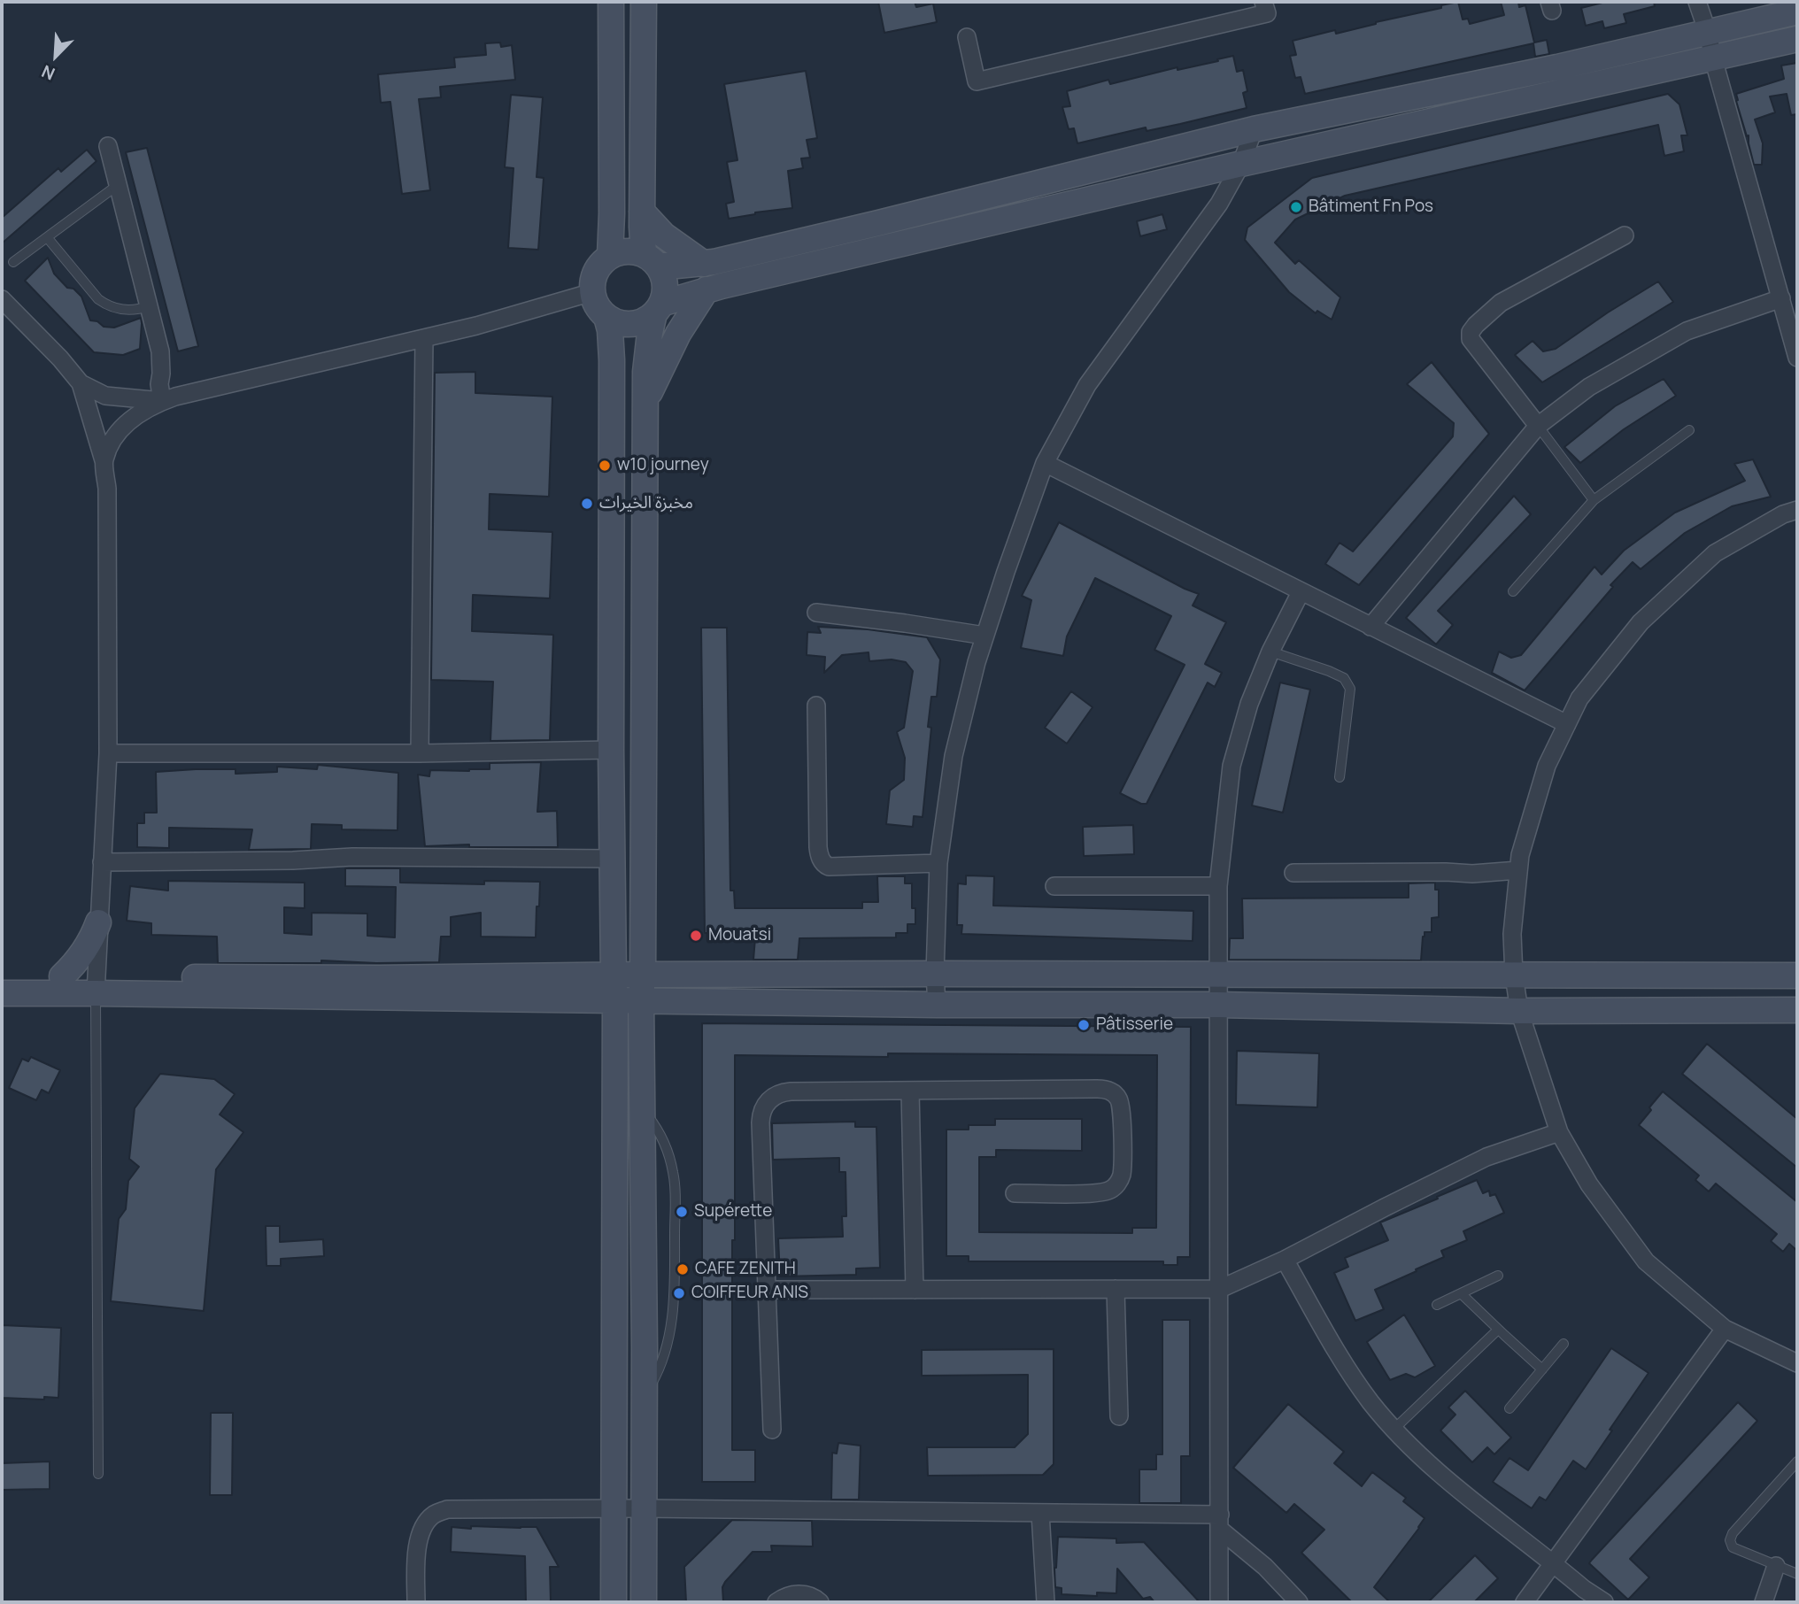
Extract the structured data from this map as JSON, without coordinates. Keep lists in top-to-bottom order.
{
  "places": [
    "Bâtiment Fn Pos",
    "w10 journey",
    "مخبزة الخيرات",
    "Mouatsi",
    "Pâtisserie",
    "Supérette",
    "CAFE ZENITH",
    "COIFFEUR ANIS"
  ],
  "north": "bottom left"
}
